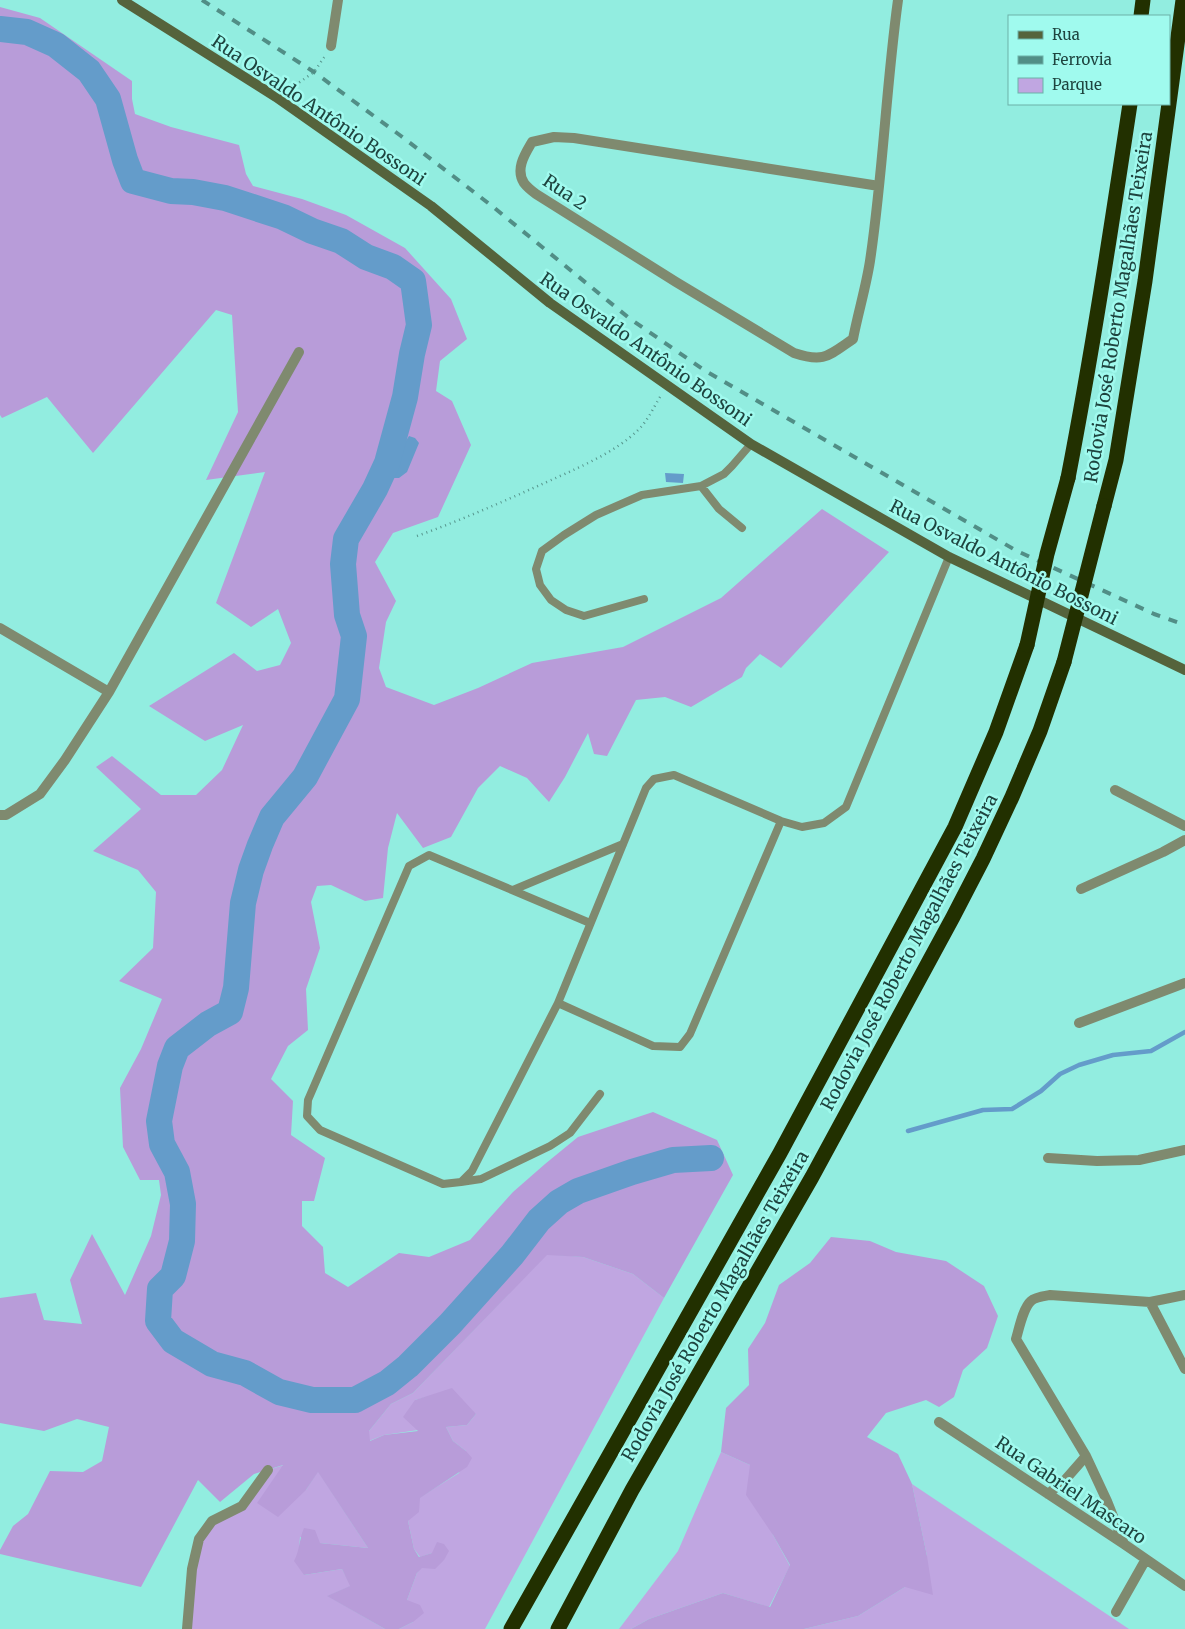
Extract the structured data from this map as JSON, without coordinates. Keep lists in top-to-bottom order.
{
  "streets": {
    "highway": ["Rodovia José Roberto Magalhães Teixeira"],
    "street": ["Rua Osvaldo Antônio Bossoni", "Rua 2", "Rua Gabriel Mascaro"]
  },
  "legend": ["Rua", "Ferrovia", "Parque"]
}
